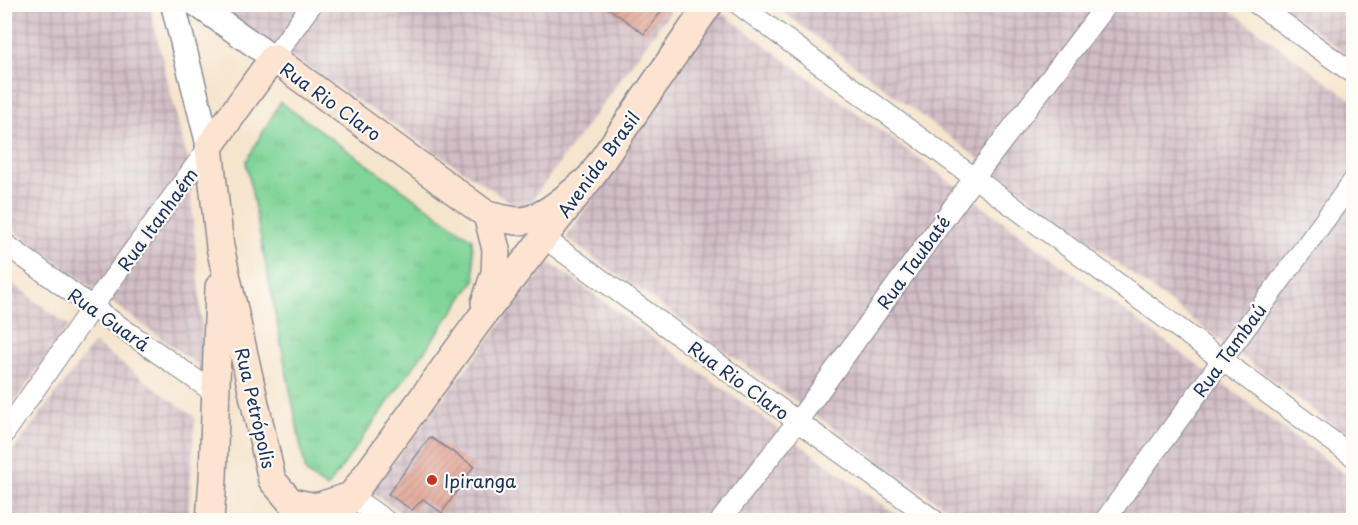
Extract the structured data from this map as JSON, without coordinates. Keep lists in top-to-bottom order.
{
  "streets": {
    "main road": [
      "Rua Rio Claro",
      "Avenida Brasil",
      "Rua Itanhaém",
      "Rua Petrópolis"
    ],
    "street": ["Rua Taubaté", "Rua Guará", "Rua Tambaú"]
  },
  "crossings": [
    ["Rua Rio Claro", "Avenida Brasil"],
    ["Rua Rio Claro", "Rua Itanhaém"],
    ["Rua Rio Claro", "Rua Taubaté"],
    ["Avenida Brasil", "Rua Petrópolis"],
    ["Rua Itanhaém", "Rua Guará"],
    ["Rua Itanhaém", "Rua Petrópolis"],
    ["Rua Guará", "Rua Petrópolis"]
  ],
  "places": ["Ipiranga"]
}
